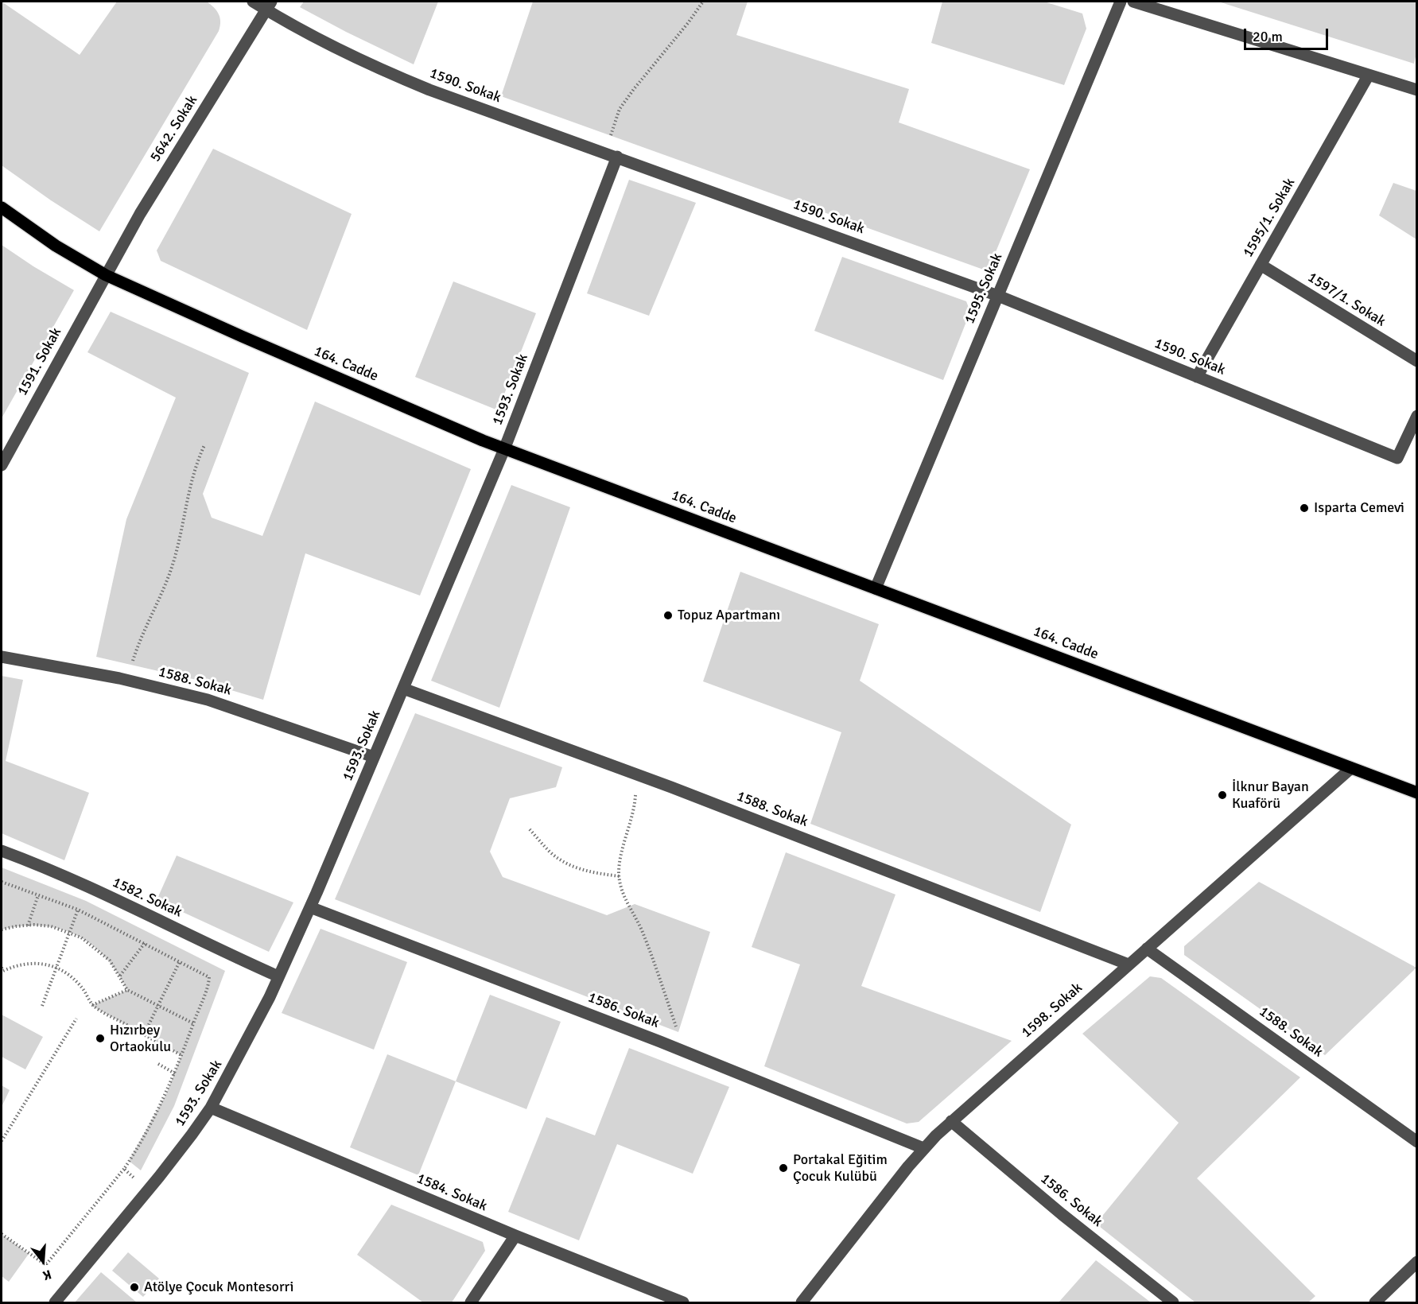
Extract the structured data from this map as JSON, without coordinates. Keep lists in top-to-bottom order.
{
  "streets": {
    "main road": ["164. Cadde"],
    "street": [
      "1590. Sokak",
      "5642. Sokak",
      "1595/1. Sokak",
      "1595. Sokak",
      "1597/1. Sokak",
      "1591. Sokak",
      "1593. Sokak",
      "1588. Sokak",
      "1582. Sokak",
      "1586. Sokak",
      "1598. Sokak",
      "1584. Sokak"
    ]
  },
  "crossings": [
    ["1590. Sokak", "5642. Sokak"],
    ["1590. Sokak", "1595/1. Sokak"],
    ["1590. Sokak", "1595. Sokak"],
    ["1590. Sokak", "1593. Sokak"],
    ["5642. Sokak", "1591. Sokak"],
    ["5642. Sokak", "164. Cadde"],
    ["1595/1. Sokak", "1597/1. Sokak"],
    ["1595. Sokak", "164. Cadde"],
    ["1591. Sokak", "164. Cadde"],
    ["164. Cadde", "1593. Sokak"],
    ["164. Cadde", "1598. Sokak"],
    ["1593. Sokak", "1588. Sokak"],
    ["1593. Sokak", "1582. Sokak"],
    ["1593. Sokak", "1586. Sokak"],
    ["1593. Sokak", "1584. Sokak"],
    ["1588. Sokak", "1598. Sokak"],
    ["1586. Sokak", "1598. Sokak"]
  ],
  "places": [
    "Isparta Cemevi",
    "Topuz Apartmanı",
    "İlknur Bayan Kuaförü",
    "Hızırbey Ortaokulu",
    "Portakal Eğitim Çocuk Kulübü",
    "Atölye Çocuk Montesorri"
  ],
  "scale_bar": "20 m",
  "north": "bottom"
}
